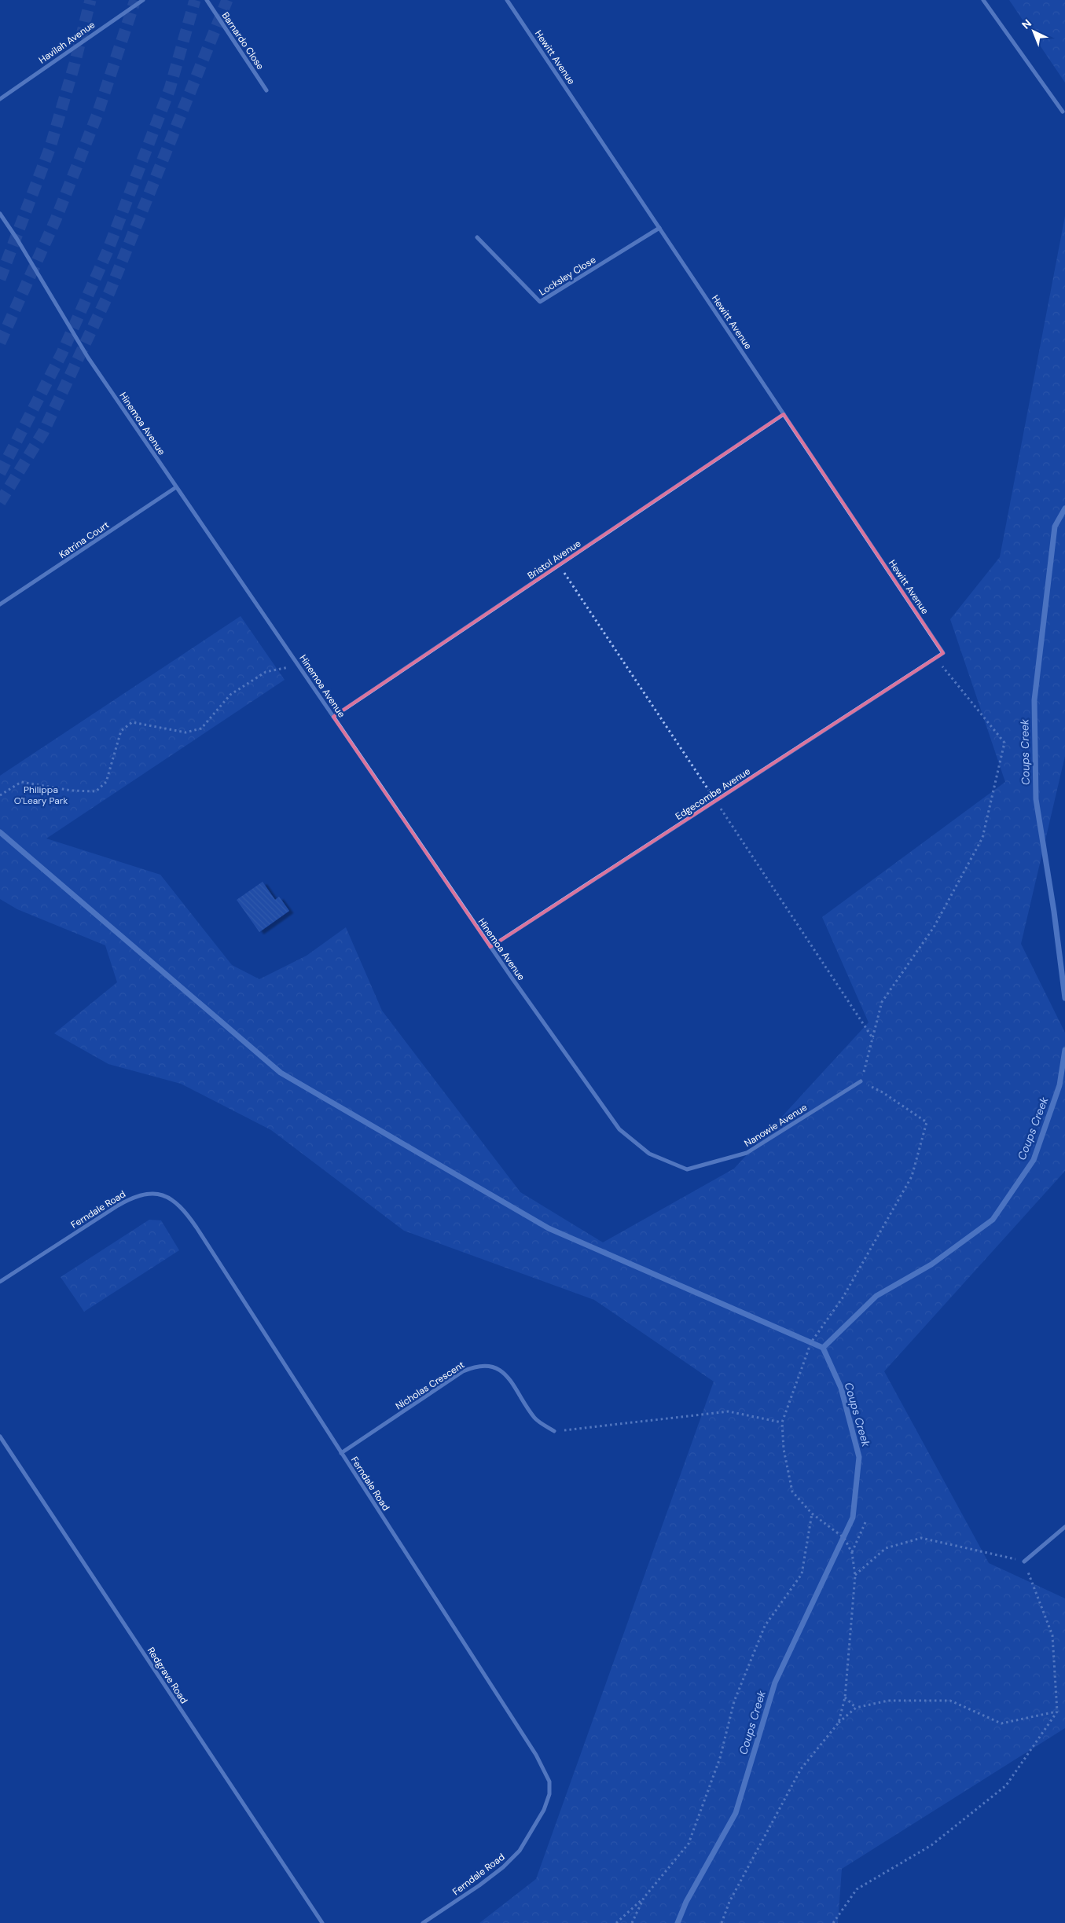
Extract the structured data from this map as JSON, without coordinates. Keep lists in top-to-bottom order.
{
  "streets": {
    "street": [
      "Barnardo Close",
      "Havilah Avenue",
      "Hewitt Avenue",
      "Locksley Close",
      "Hinemoa Avenue",
      "Katrina Court",
      "Bristol Avenue",
      "Edgecombe Avenue",
      "Nanowie Avenue",
      "Ferndale Road",
      "Nicholas Crescent",
      "Redgrave Road"
    ]
  },
  "crossings": [
    ["Hewitt Avenue", "Locksley Close"],
    ["Hewitt Avenue", "Bristol Avenue"],
    ["Hewitt Avenue", "Edgecombe Avenue"],
    ["Hinemoa Avenue", "Katrina Court"],
    ["Hinemoa Avenue", "Bristol Avenue"],
    ["Hinemoa Avenue", "Edgecombe Avenue"],
    ["Hinemoa Avenue", "Nanowie Avenue"],
    ["Ferndale Road", "Nicholas Crescent"]
  ],
  "water": ["Coups Creek"],
  "parks": ["Philippa O'Leary Park"],
  "north": "top left"
}
